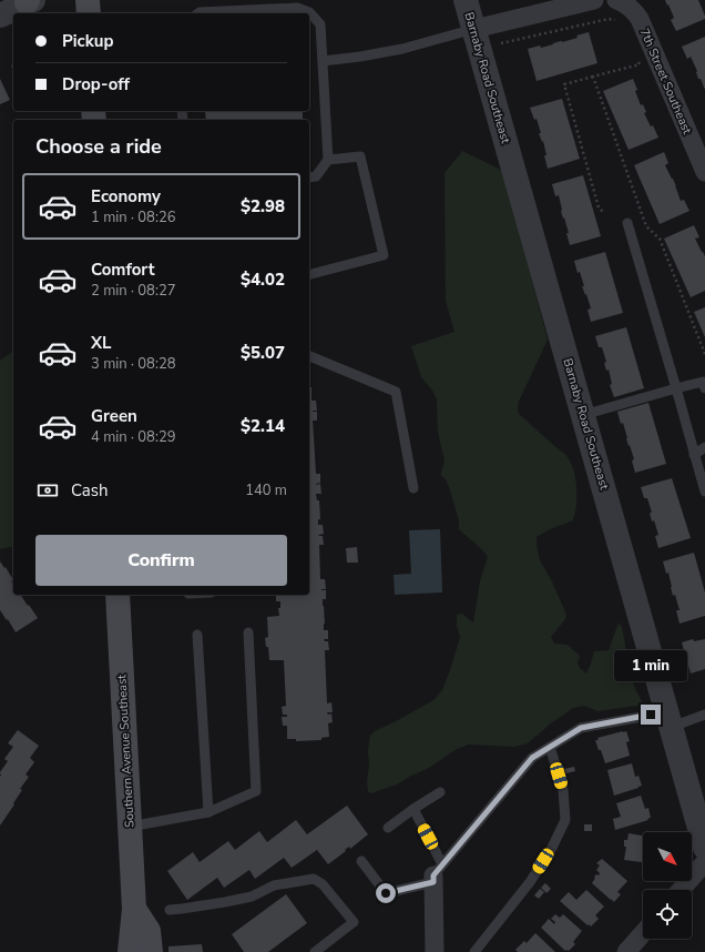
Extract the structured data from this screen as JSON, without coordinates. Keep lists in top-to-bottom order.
{
  "streets": {
    "main road": ["Southern Avenue Southeast"],
    "street": ["Barnaby Road Southeast", "7th Street Southeast"]
  },
  "north": "bottom right",
  "page": {
    "banner": ["Pickup", "Drop-off"],
    "heading": "Choose a ride",
    "list": [
      {
        "name": "Economy",
        "note": "1 min · 08:26",
        "value": "$2.98"
      },
      {
        "name": "Comfort",
        "note": "2 min · 08:27",
        "value": "$4.02"
      },
      {
        "name": "XL",
        "note": "3 min · 08:28",
        "value": "$5.07"
      },
      {
        "name": "Green",
        "note": "4 min · 08:29",
        "value": "$2.14"
      }
    ],
    "pay": ["Cash", "140 m"],
    "buttons": "Confirm",
    "bubble": "1 min"
  }
}
